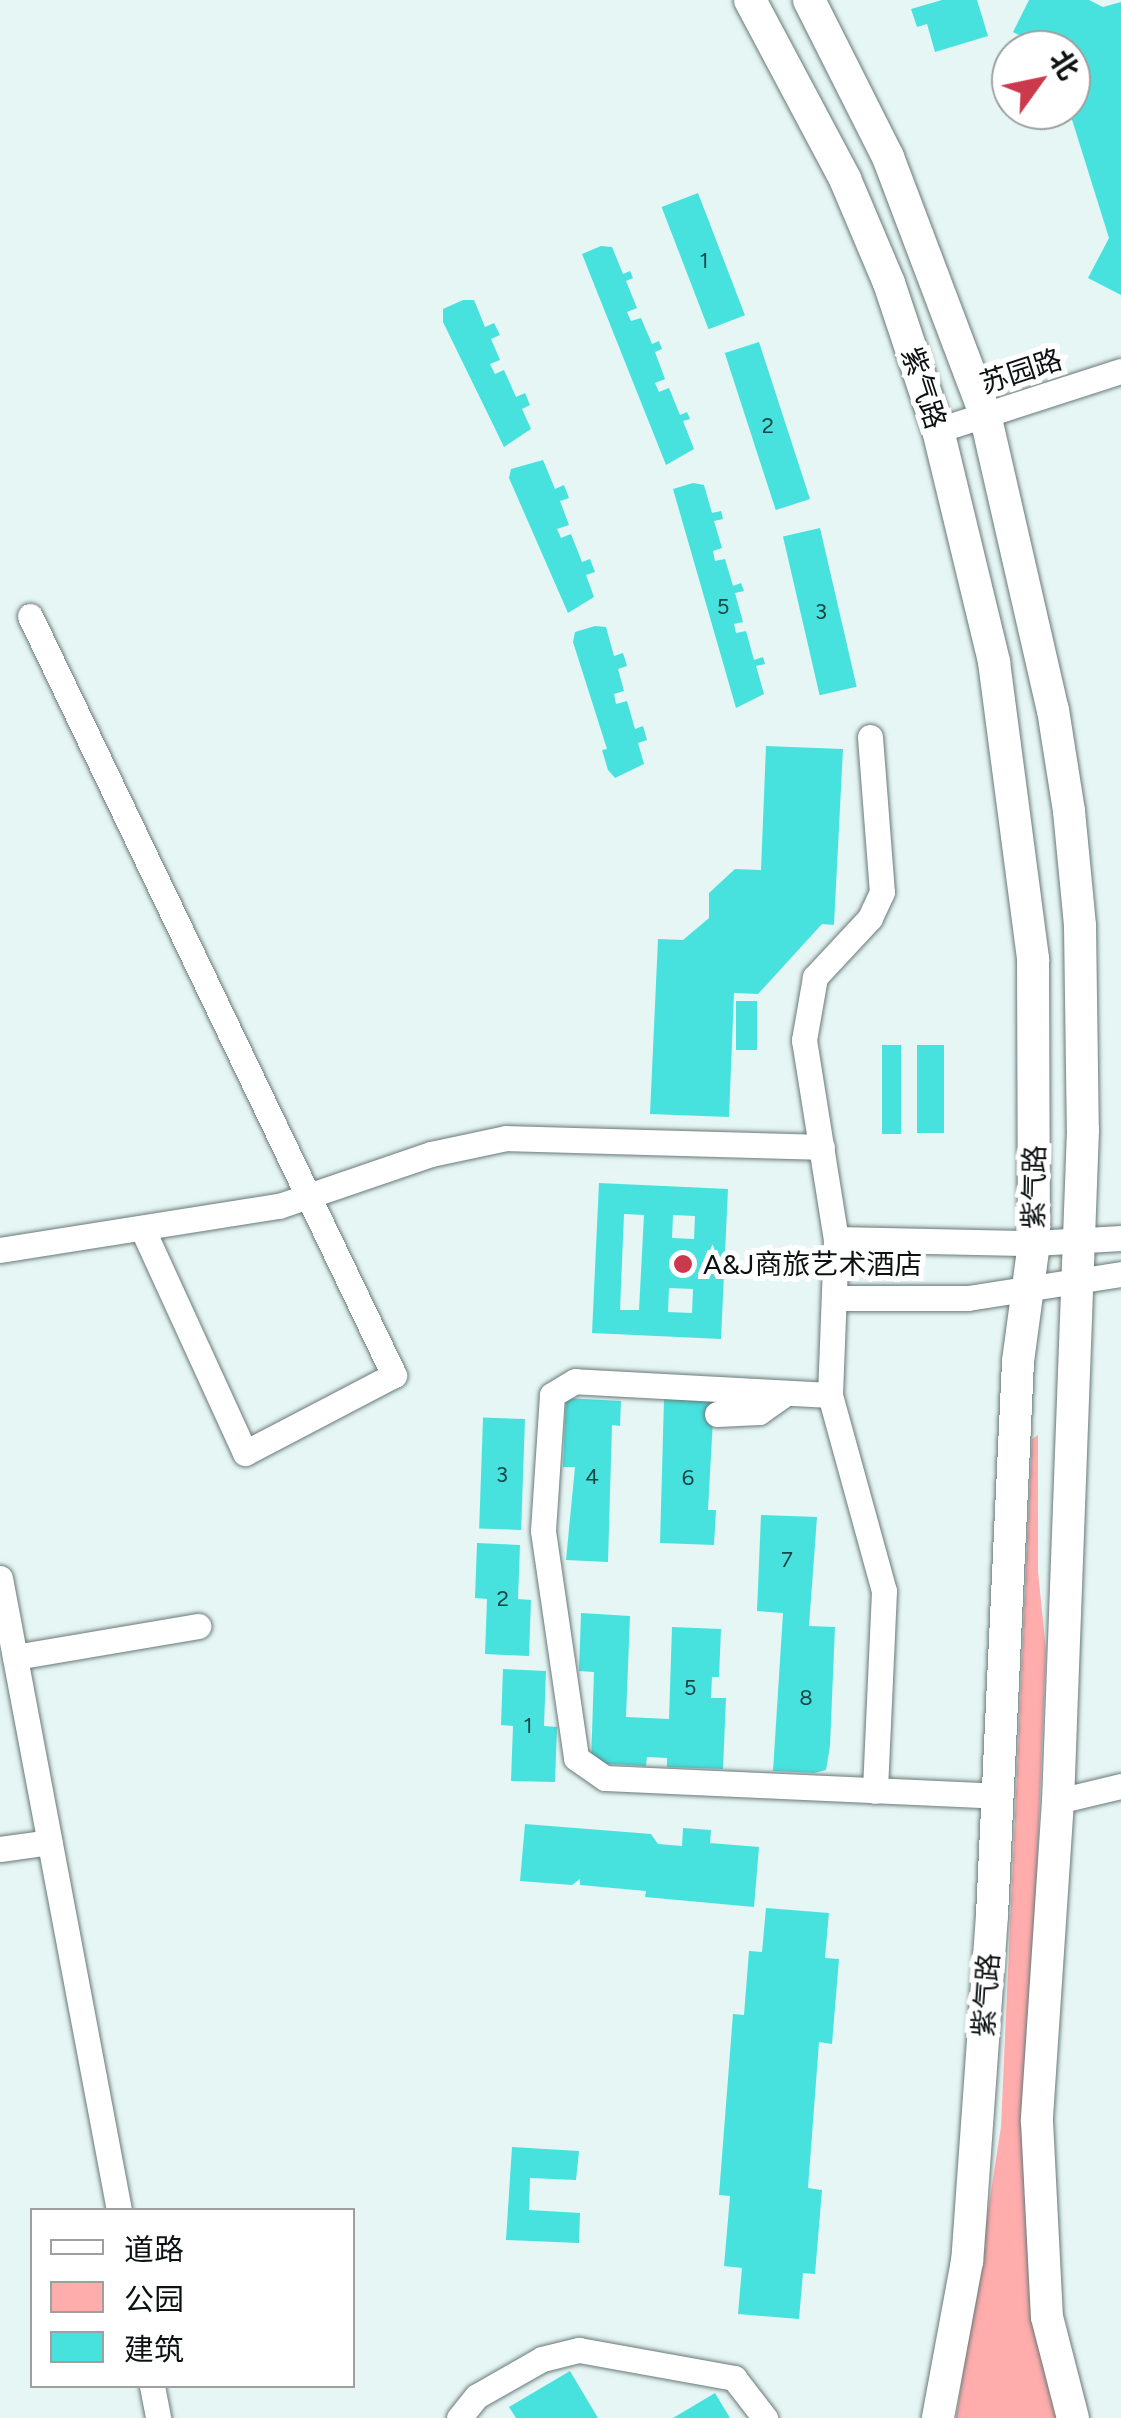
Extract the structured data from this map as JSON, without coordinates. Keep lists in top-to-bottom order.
{
  "streets": {
    "main road": ["紫气路"],
    "street": ["苏园路"]
  },
  "crossings": [
    ["苏园路", "紫气路"]
  ],
  "places": ["A&J商旅艺术酒店"],
  "house_numbers": [
    "1",
    "2",
    "5",
    "3",
    "3",
    "4",
    "6",
    "7",
    "2",
    "5",
    "8",
    "1"
  ],
  "legend": ["道路", "公园", "建筑"],
  "north": "top right"
}
